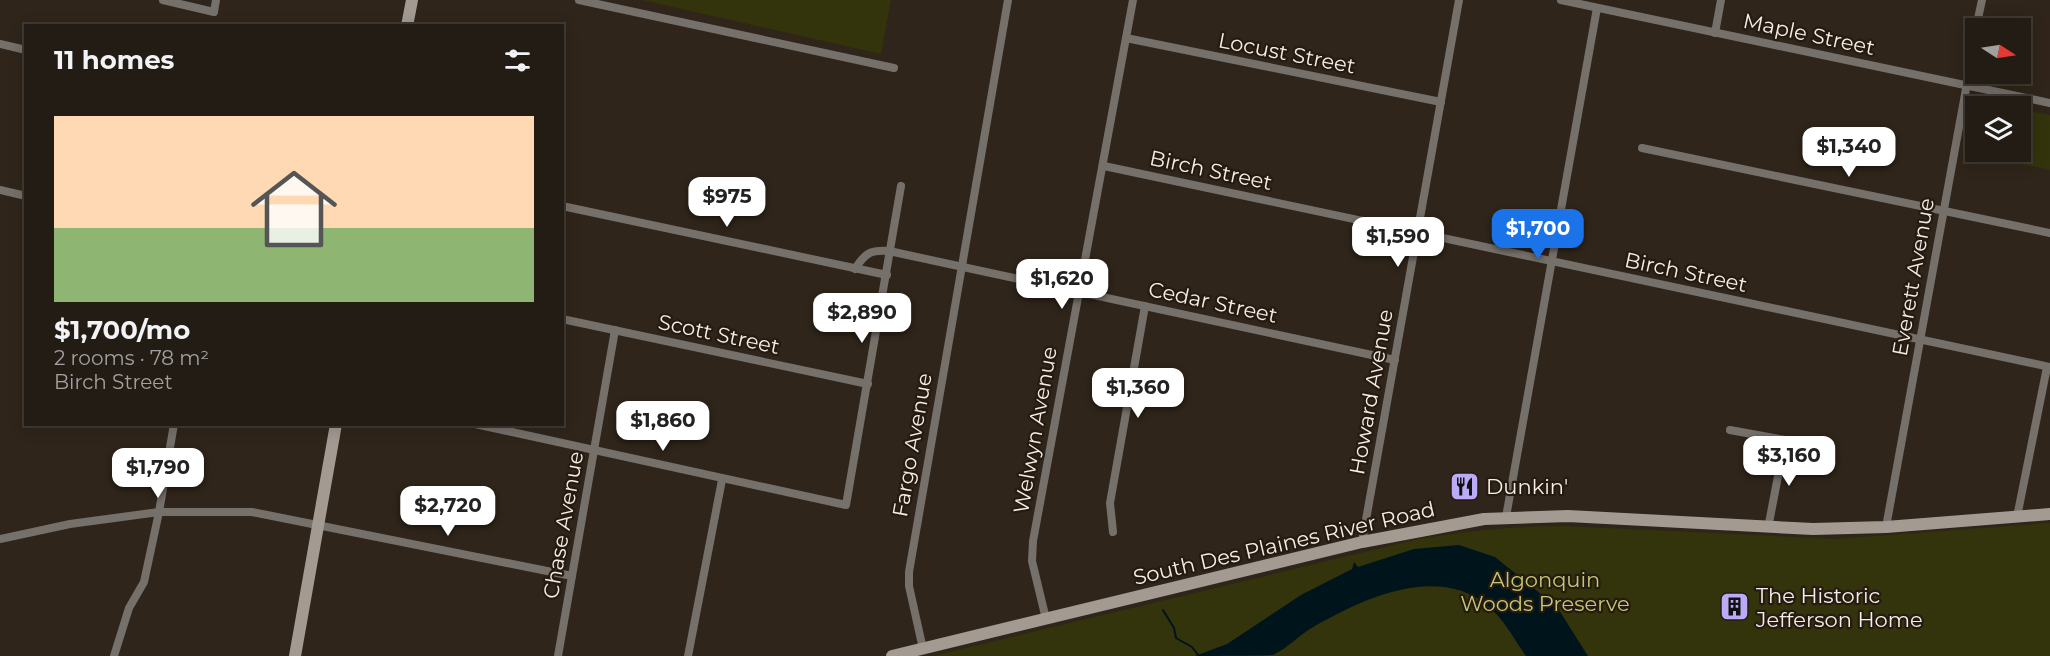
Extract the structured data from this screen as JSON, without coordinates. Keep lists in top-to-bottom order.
{
  "streets": {
    "main road": ["South Des Plaines River Road"],
    "street": [
      "Maple Street",
      "Locust Street",
      "Birch Street",
      "Everett Avenue",
      "Cedar Street",
      "Scott Street",
      "Howard Avenue",
      "Welwyn Avenue",
      "Fargo Avenue",
      "Chase Avenue"
    ]
  },
  "crossings": [
    ["Maple Street", "Everett Avenue"],
    ["Locust Street", "Howard Avenue"],
    ["Locust Street", "Welwyn Avenue"],
    ["Birch Street", "Everett Avenue"],
    ["Birch Street", "Howard Avenue"],
    ["Birch Street", "Welwyn Avenue"],
    ["Everett Avenue", "South Des Plaines River Road"],
    ["Cedar Street", "Howard Avenue"],
    ["Cedar Street", "Welwyn Avenue"],
    ["Cedar Street", "Fargo Avenue"],
    ["Scott Street", "Chase Avenue"],
    ["Howard Avenue", "South Des Plaines River Road"],
    ["Welwyn Avenue", "South Des Plaines River Road"],
    ["Fargo Avenue", "South Des Plaines River Road"]
  ],
  "parks": ["Algonquin Woods Preserve"],
  "places": {
    "restaurant": ["Dunkin'"],
    "building": ["The Historic Jefferson Home"]
  },
  "north": "right",
  "page": {
    "heading": "11 homes",
    "list": [
      {
        "name": "$1,700/mo",
        "note": "2 rooms · 78 m² · Birch Street"
      }
    ],
    "price": [
      "$1,340",
      "$975",
      "$1,700",
      "$1,590",
      "$1,620",
      "$2,890",
      "$1,360",
      "$1,860",
      "$3,160",
      "$1,790",
      "$2,720"
    ]
  }
}
